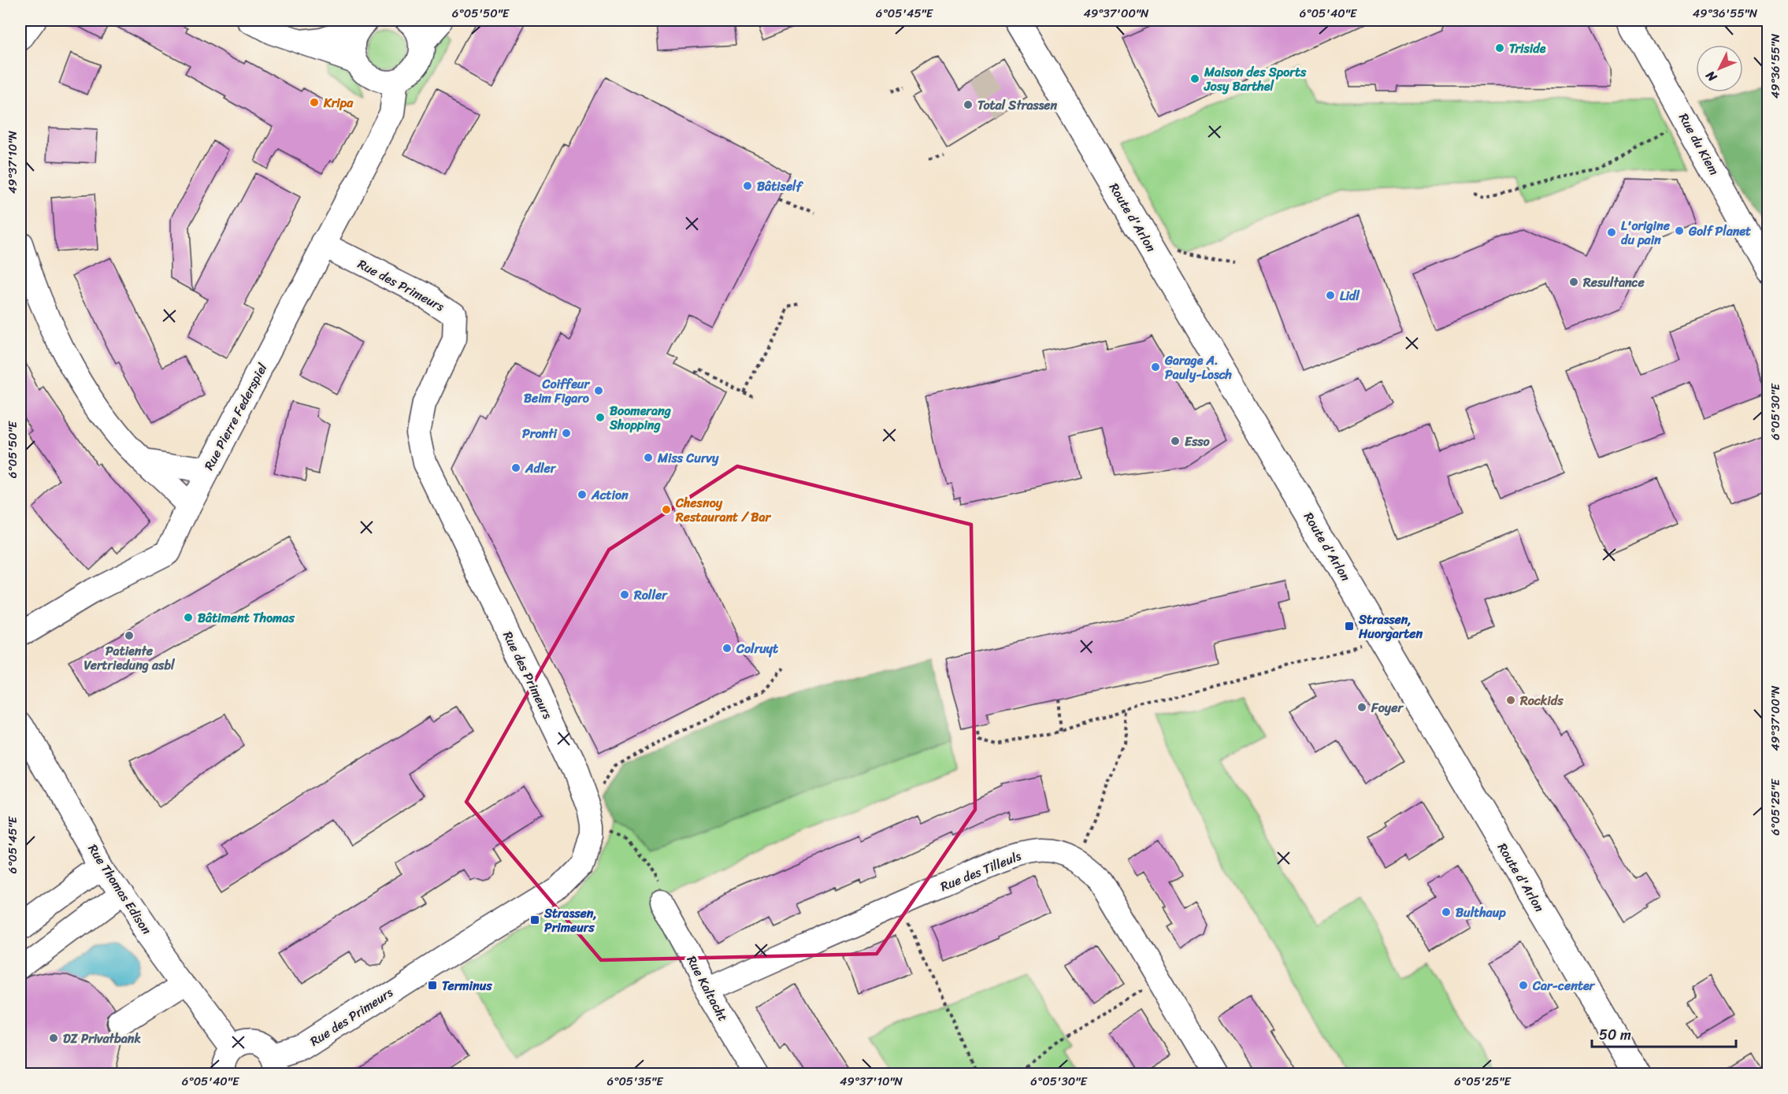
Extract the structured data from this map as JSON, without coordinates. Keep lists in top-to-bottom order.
{
  "streets": {
    "main road": ["Route d'Arlon"],
    "street": [
      "Rue du Kiem",
      "Rue des Primeurs",
      "Rue Pierre Federspiel",
      "Rue des Tilleuls",
      "Rue Thomas Edison",
      "Rue Kaltacht"
    ]
  },
  "crossings": [
    ["Rue des Primeurs", "Rue Pierre Federspiel"],
    ["Rue des Primeurs", "Rue Thomas Edison"],
    ["Rue des Tilleuls", "Rue Kaltacht"]
  ],
  "places": {
    "other": [
      "Triside",
      "Maison des Sports Josy Barthel",
      "Kripa",
      "Total Strassen",
      "Bâtiself",
      "Golf Planet",
      "L'origine du pain",
      "Resultance",
      "Lidl",
      "Garage A. Pauly-Losch",
      "Coiffeur Beim Figaro",
      "Boomerang Shopping",
      "Pronti",
      "Esso",
      "Miss Curvy",
      "Adler",
      "Action",
      "Chesnoy Restaurant / Bar",
      "Roller",
      "Bâtiment Thomas",
      "Patiente Vertriedung asbl",
      "Colruyt",
      "Rockids",
      "Foyer",
      "Bulthaup",
      "Car-center",
      "DZ Privatbank"
    ],
    "transit": ["Strassen, Huorgarten", "Strassen, Primeurs", "Terminus"]
  },
  "scale_bar": "50 m",
  "north": "bottom left",
  "coordinates": [
    "6°05'50\"E",
    "6°05'45\"E",
    "49°37'00\"N",
    "6°05'40\"E",
    "49°36'55\"N",
    "49°37'10\"N",
    "6°05'30\"E",
    "6°05'25\"E",
    "6°05'35\"E"
  ]
}
